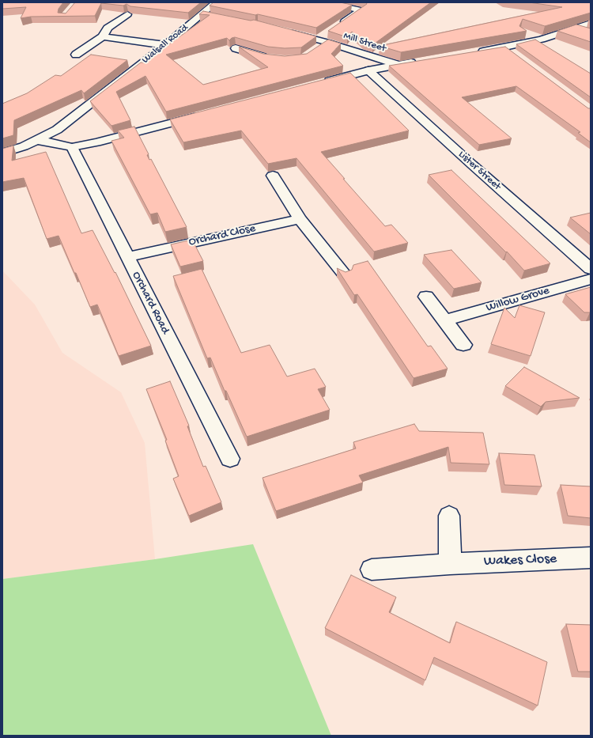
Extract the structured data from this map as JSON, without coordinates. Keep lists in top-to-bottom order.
{
  "streets": {
    "street": [
      "Mill Street",
      "Walsall Road",
      "Lister Street",
      "Orchard Close",
      "Willow Grove",
      "Orchard Road",
      "Wakes Close"
    ]
  },
  "crossings": [
    ["Orchard Close", "Orchard Road"]
  ]
}
